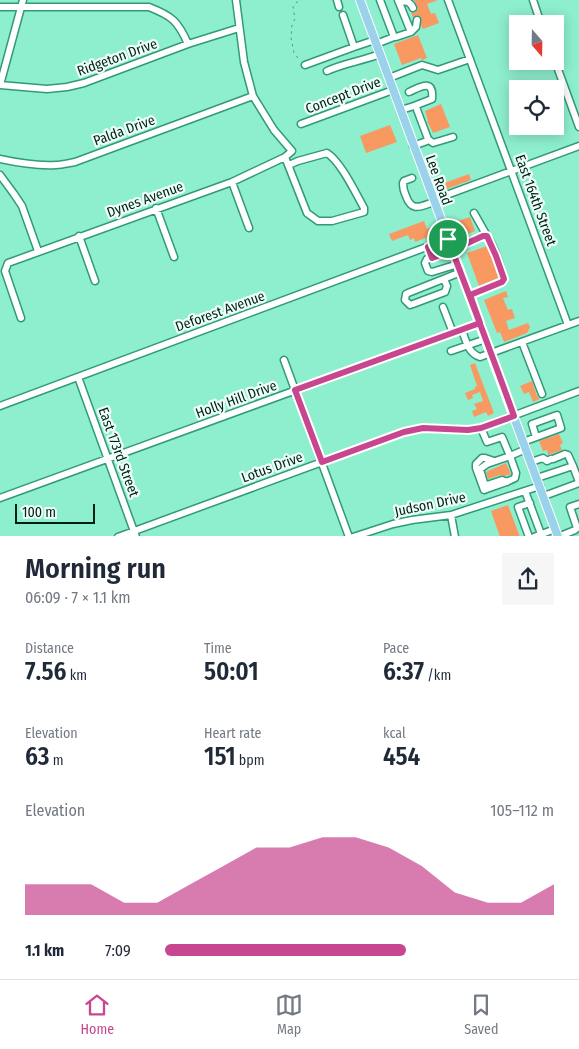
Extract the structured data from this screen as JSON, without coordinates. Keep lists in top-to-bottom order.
{
  "streets": {
    "main road": ["Lee Road"],
    "street": [
      "Ridgeton Drive",
      "Concept Drive",
      "Palda Drive",
      "Dynes Avenue",
      "East 164th Street",
      "Deforest Avenue",
      "Holly Hill Drive",
      "East 173rd Street",
      "Lotus Drive",
      "Judson Drive"
    ]
  },
  "crossings": [
    ["Concept Drive", "Lee Road"],
    ["Palda Drive", "Dynes Avenue"],
    ["Lee Road", "Deforest Avenue"],
    ["Lee Road", "Holly Hill Drive"],
    ["Lee Road", "Lotus Drive"],
    ["Lee Road", "Judson Drive"],
    ["Deforest Avenue", "East 173rd Street"],
    ["Holly Hill Drive", "East 173rd Street"],
    ["East 173rd Street", "Lotus Drive"]
  ],
  "scale_bar": "100 m",
  "north": "bottom",
  "page": {
    "scale": "100 m",
    "heading": ["Morning run", "06:09 · 7 × 1.1 km"],
    "stats": [
      ["Distance", "7.56 km"],
      ["Time", "50:01"],
      ["Pace", "6:37 /km"],
      ["Elevation", "63 m"],
      ["Heart rate", "151 bpm"],
      ["kcal", "454"]
    ],
    "chart": ["Elevation", "105–112 m"],
    "list": [
      {
        "name": "1.1 km",
        "note": "7:09"
      }
    ],
    "tabs": ["Home", "Map", "Saved"]
  }
}
